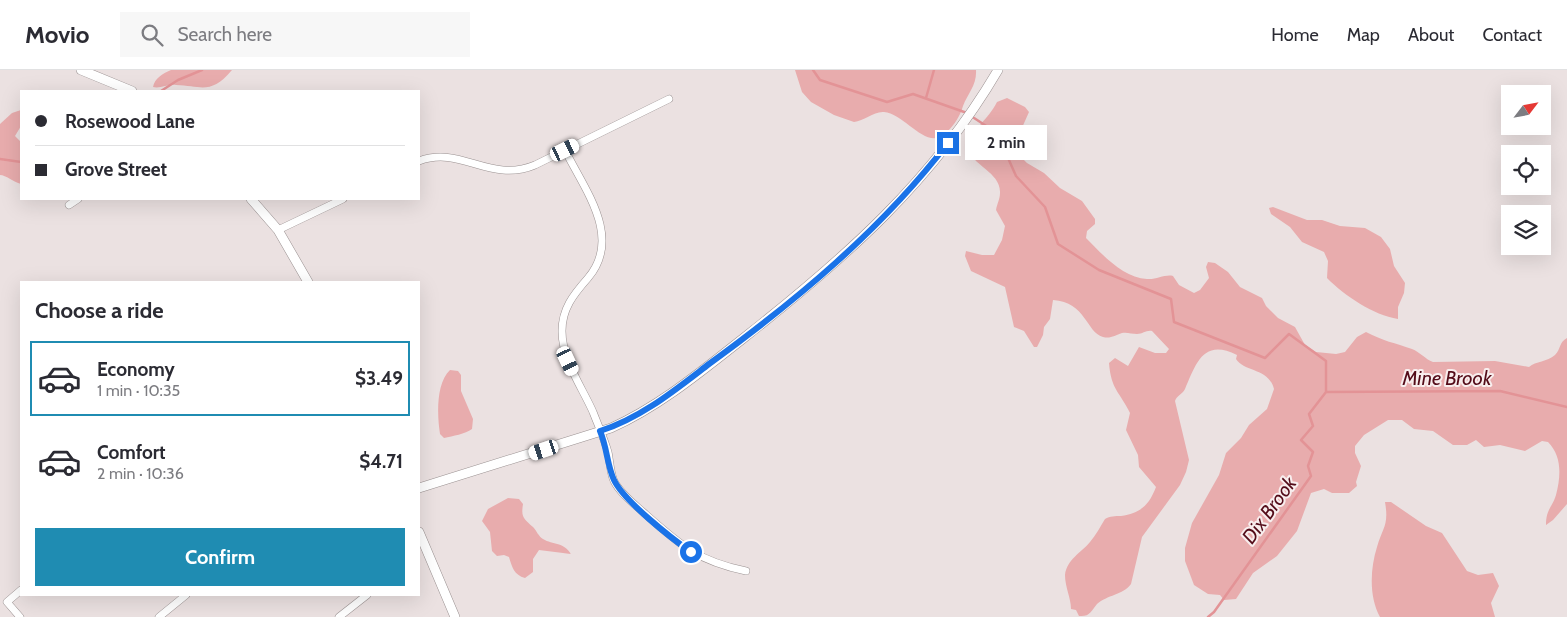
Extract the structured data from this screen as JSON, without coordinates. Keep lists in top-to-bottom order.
{
  "water": ["Mine Brook", "Dix Brook"],
  "north": "top right",
  "page": {
    "header": "Movio",
    "search": "Search here",
    "nav": [
      "Home",
      "Map",
      "About",
      "Contact"
    ],
    "banner": ["Rosewood Lane", "Grove Street"],
    "bubble": "2 min",
    "heading": "Choose a ride",
    "list": [
      {
        "name": "Economy",
        "note": "1 min · 10:35",
        "value": "$3.49"
      },
      {
        "name": "Comfort",
        "note": "2 min · 10:36",
        "value": "$4.71"
      }
    ],
    "buttons": "Confirm"
  }
}
